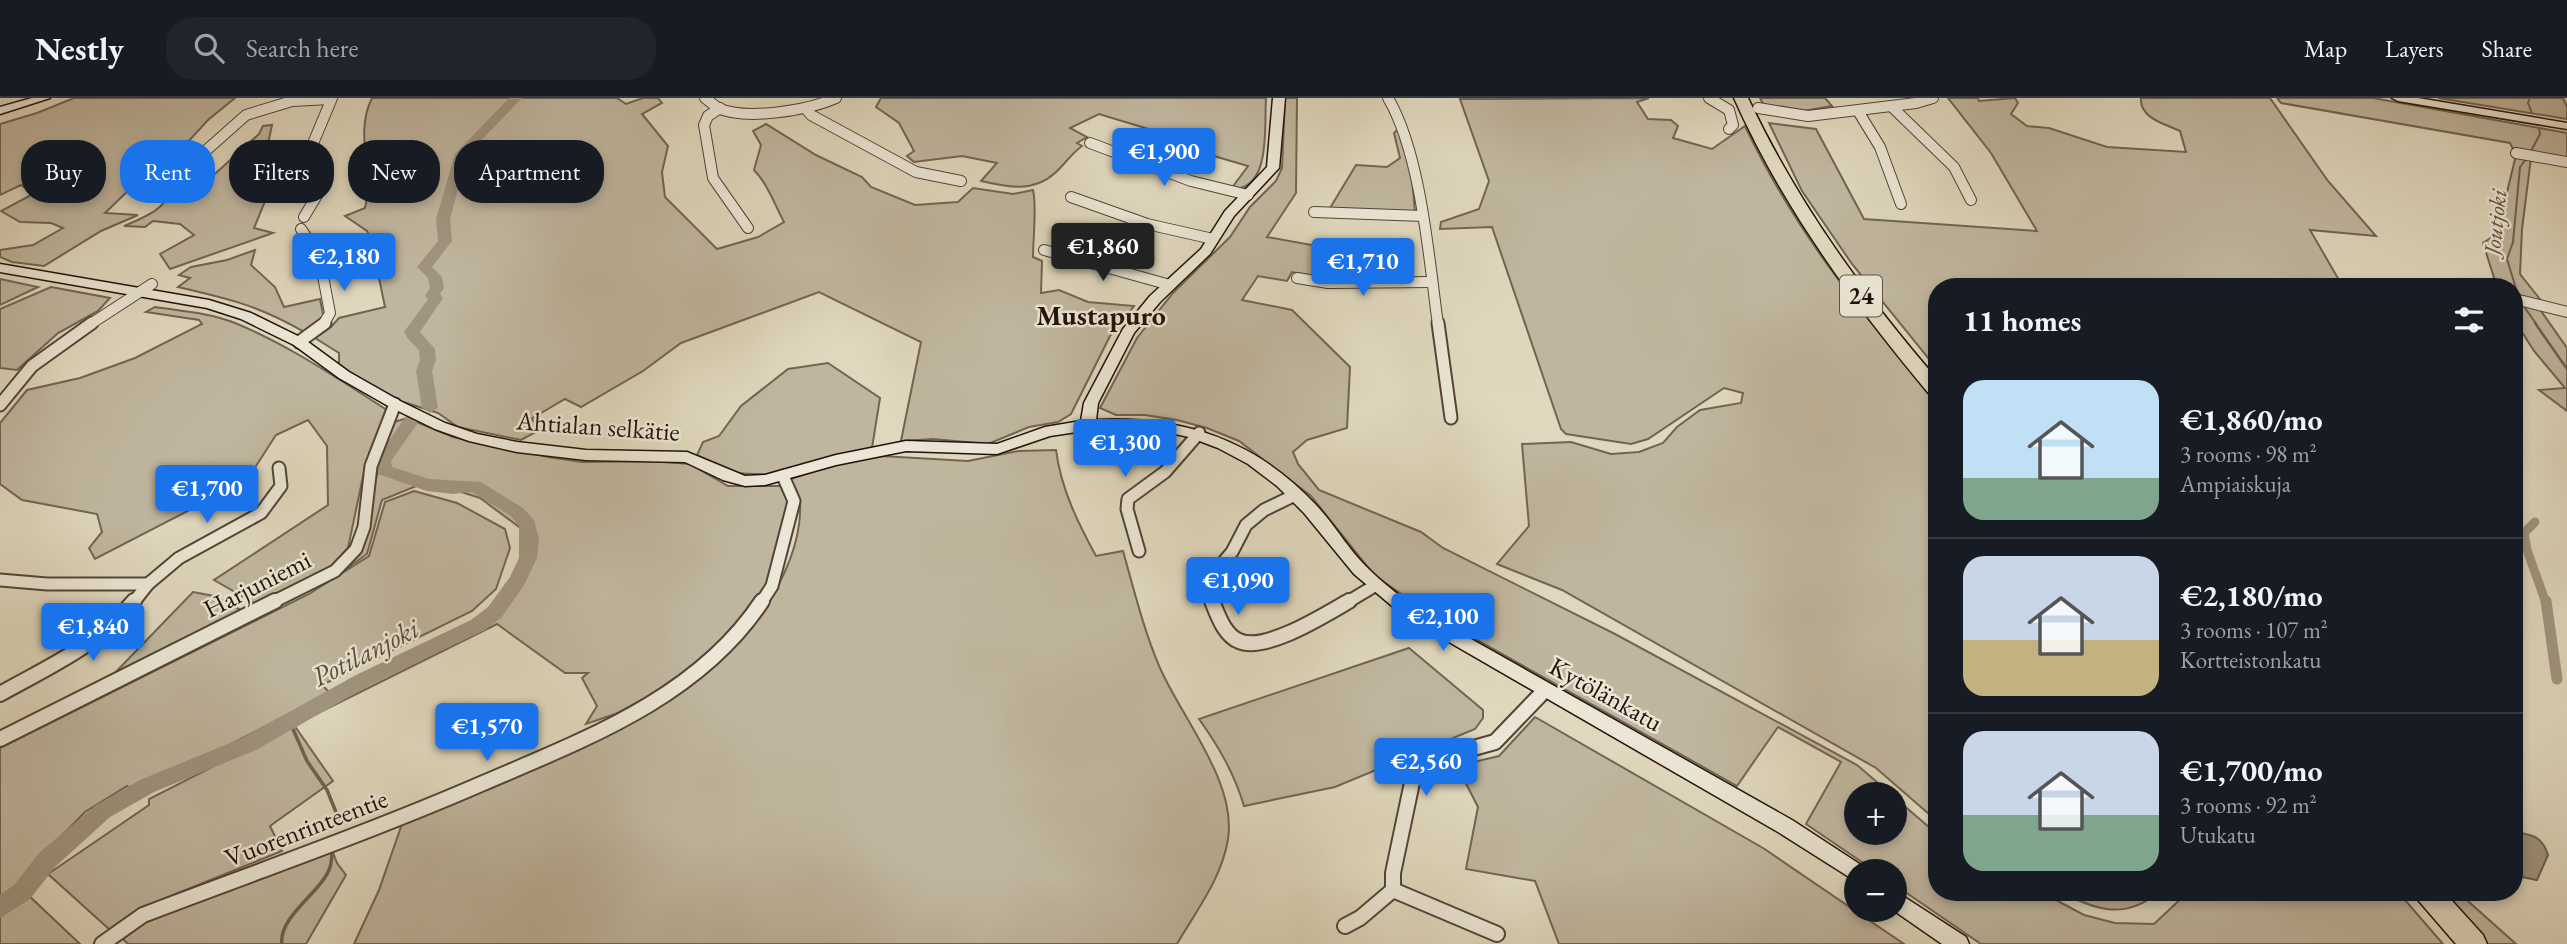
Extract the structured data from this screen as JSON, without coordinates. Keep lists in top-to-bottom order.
{
  "streets": {
    "highway": ["24"],
    "street": [
      "Ahtialan selkätie",
      "Harjuniemi",
      "Kytölänkatu",
      "Vuorenrinteentie"
    ]
  },
  "crossings": [
    ["Ahtialan selkätie", "Harjuniemi"],
    ["Ahtialan selkätie", "Kytölänkatu"],
    ["Ahtialan selkätie", "Vuorenrinteentie"]
  ],
  "districts": ["Mustapuro"],
  "water": ["Joutjoki", "Potilanjoki"],
  "page": {
    "header": "Nestly",
    "search": "Search here",
    "nav": ["Map", "Layers", "Share"],
    "price": [
      "€1,900",
      "€1,860",
      "€2,180",
      "€1,710",
      "€1,300",
      "€1,700",
      "€1,090",
      "€2,100",
      "€1,840",
      "€1,570",
      "€2,560"
    ],
    "chip": [
      "Buy",
      "Rent",
      "Filters",
      "New",
      "Apartment"
    ],
    "heading": "11 homes",
    "list": [
      {
        "name": "€1,860/mo",
        "note": "3 rooms · 98 m² · Ampiaiskuja"
      },
      {
        "name": "€2,180/mo",
        "note": "3 rooms · 107 m² · Kortteistonkatu"
      },
      {
        "name": "€1,700/mo",
        "note": "3 rooms · 92 m² · Utukatu"
      }
    ],
    "map_buttons": ["+", "−"]
  }
}
